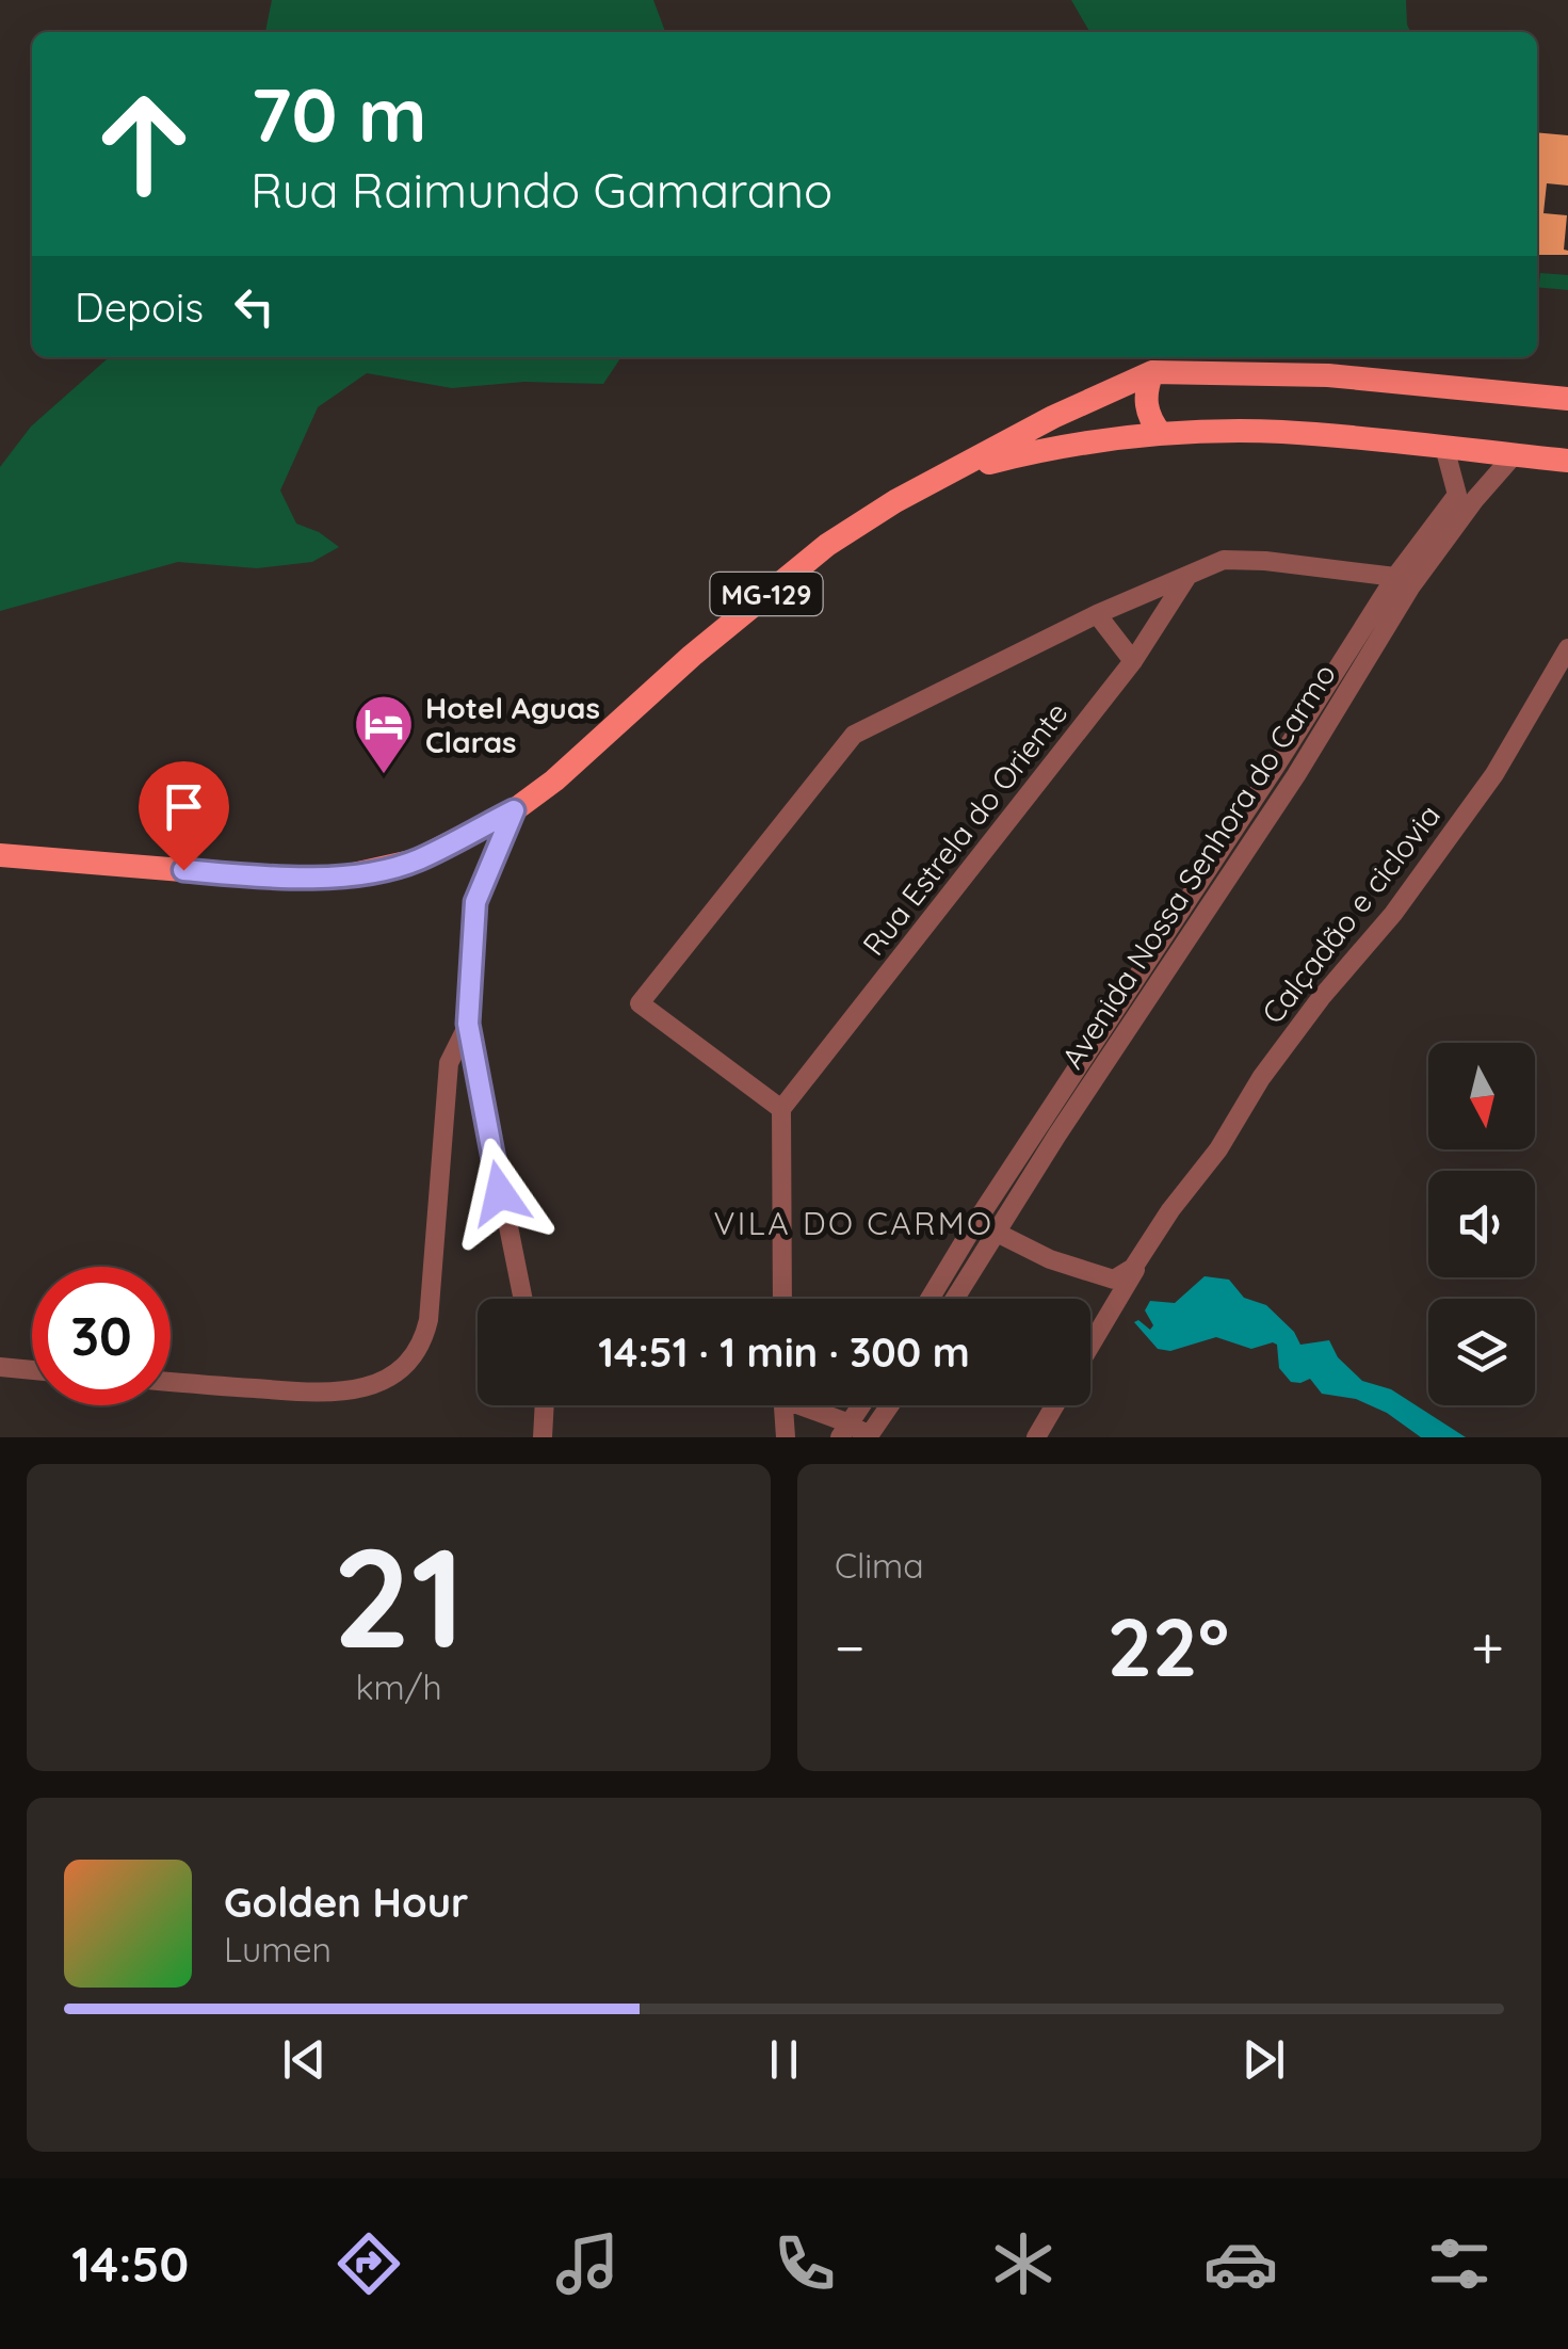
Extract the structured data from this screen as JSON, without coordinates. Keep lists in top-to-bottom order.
{
  "streets": {
    "main road": ["MG-129"],
    "street": ["Rua Estrela do Oriente", "Avenida Nossa Senhora do Carmo", "Calçadão e ciclovia"]
  },
  "crossings": [
    ["MG-129", "Avenida Nossa Senhora do Carmo"]
  ],
  "districts": ["VILA DO CARMO"],
  "places": {
    "hotel": ["Hotel Aguas Claras"]
  },
  "north": "bottom",
  "page": {
    "turn": ["70 m", "Rua Raimundo Gamarano"],
    "then": "Depois",
    "limit": "30",
    "trip": "14:51 · 1 min · 300 m",
    "tile": [
      ["21", "km/h"],
      "Clima"
    ],
    "heat": ["−", "22°", "+"],
    "song": ["Golden Hour", "Lumen"],
    "tabs": "14:50"
  }
}
